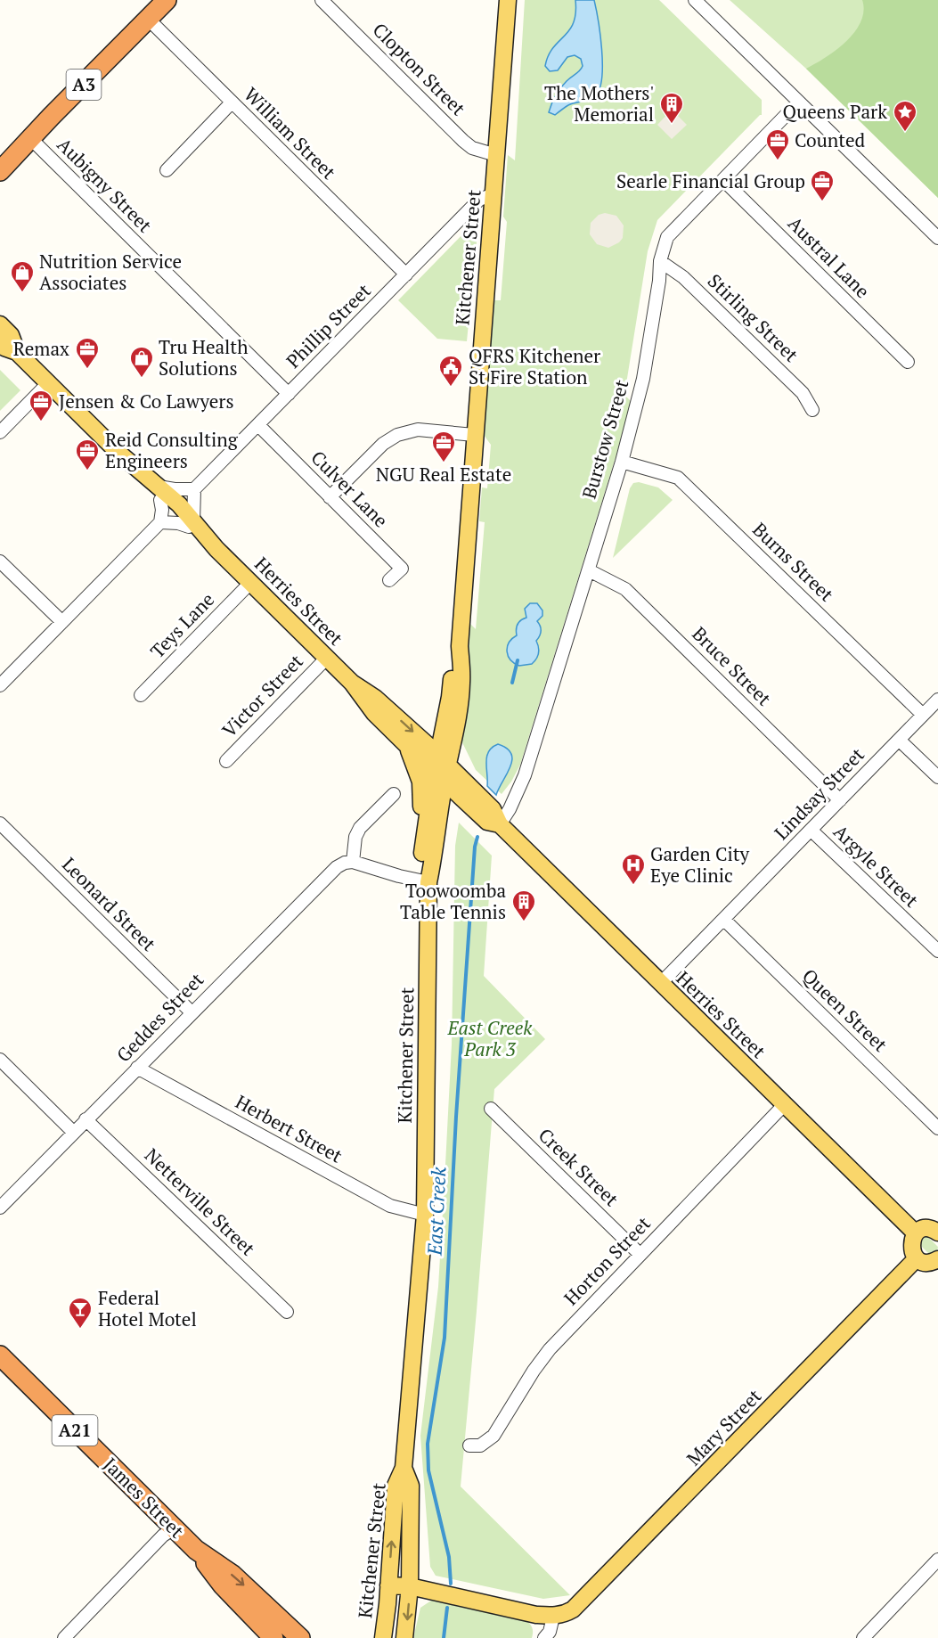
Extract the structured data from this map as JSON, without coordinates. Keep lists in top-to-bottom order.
{
  "streets": {
    "highway": ["A3", "A21", "James Street"],
    "main road": ["Kitchener Street", "Herries Street", "Mary Street"],
    "street": [
      "Clopton Street",
      "William Street",
      "Aubigny Street",
      "Austral Lane",
      "Stirling Street",
      "Phillip Street",
      "Burstow Street",
      "Culver Lane",
      "Burns Street",
      "Teys Lane",
      "Bruce Street",
      "Victor Street",
      "Lindsay Street",
      "Argyle Street",
      "Leonard Street",
      "Queen Street",
      "Geddes Street",
      "Herbert Street",
      "Creek Street",
      "Netterville Street",
      "Horton Street"
    ]
  },
  "crossings": [
    ["Clopton Street", "Kitchener Street"],
    ["A3", "William Street"],
    ["A3", "Aubigny Street"],
    ["William Street", "Phillip Street"],
    ["Aubigny Street", "Phillip Street"],
    ["Kitchener Street", "Phillip Street"],
    ["Kitchener Street", "Herries Street"],
    ["Kitchener Street", "Herbert Street"],
    ["Austral Lane", "Burstow Street"],
    ["Stirling Street", "Burstow Street"],
    ["Phillip Street", "Culver Lane"],
    ["Burstow Street", "Burns Street"],
    ["Burstow Street", "Herries Street"],
    ["Burstow Street", "Bruce Street"],
    ["Burns Street", "Lindsay Street"],
    ["Herries Street", "Teys Lane"],
    ["Herries Street", "Victor Street"],
    ["Herries Street", "Lindsay Street"],
    ["Herries Street", "Horton Street"],
    ["Bruce Street", "Lindsay Street"],
    ["Lindsay Street", "Argyle Street"],
    ["Lindsay Street", "Queen Street"],
    ["Leonard Street", "Geddes Street"],
    ["Geddes Street", "Herbert Street"],
    ["Geddes Street", "Netterville Street"],
    ["Creek Street", "Horton Street"]
  ],
  "water": ["East Creek"],
  "parks": ["East Creek Park 3"],
  "places": {
    "building": ["The Mothers' Memorial", "Toowoomba Table Tennis"],
    "place": ["Queens Park"],
    "office": [
      "Counted",
      "Searle Financial Group",
      "Remax",
      "Jensen & Co Lawyers",
      "NGU Real Estate",
      "Reid Consulting Engineers"
    ],
    "shop": ["Nutrition Service Associates", "Tru Health Solutions"],
    "public building": ["QFRS Kitchener St Fire Station"],
    "hospital": ["Garden City Eye Clinic"],
    "bar": ["Federal Hotel Motel"]
  }
}
